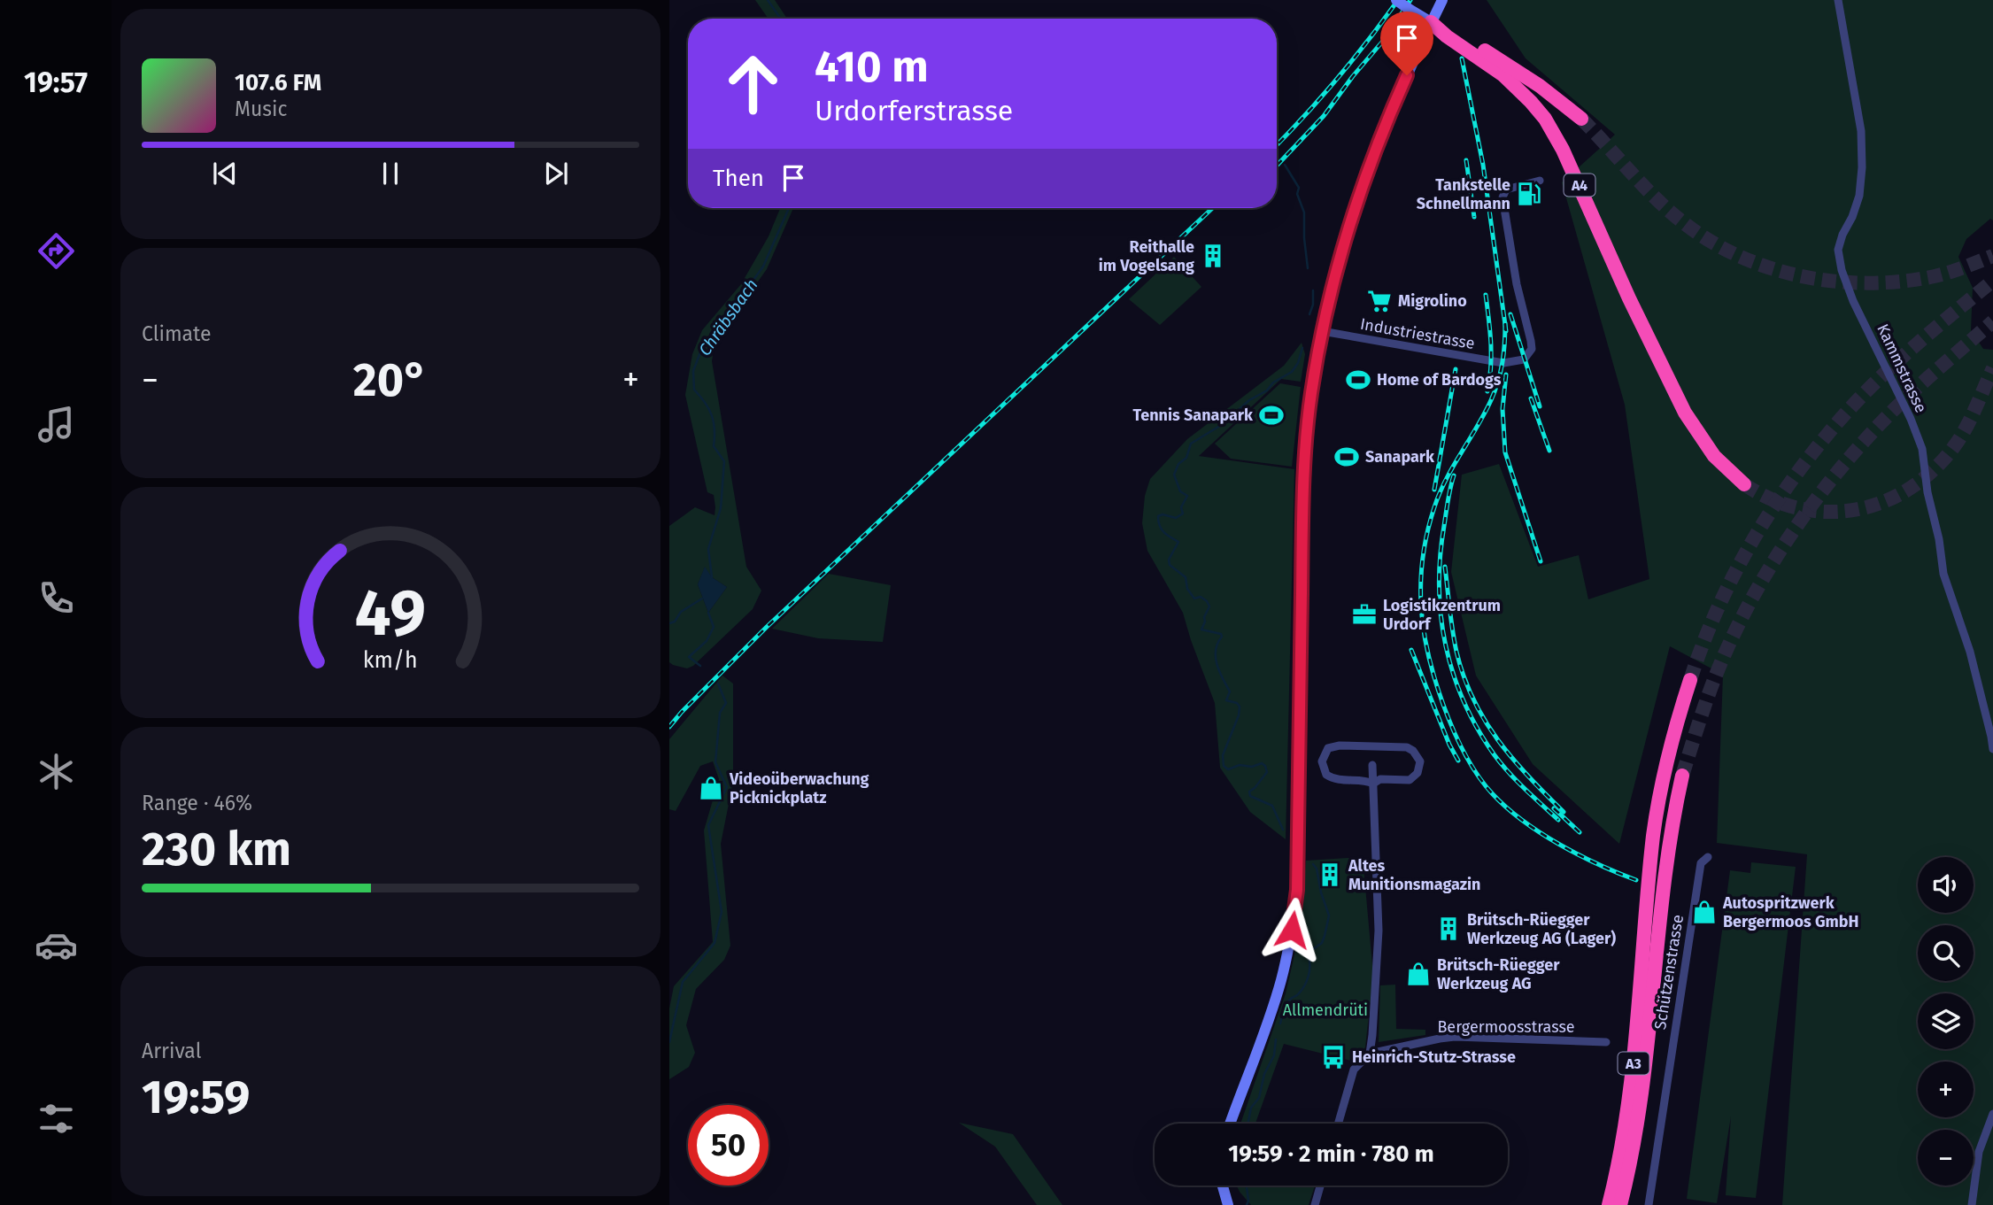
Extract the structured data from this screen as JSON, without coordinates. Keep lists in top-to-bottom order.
{
  "streets": {
    "highway": ["A4", "A3"],
    "street": [
      "Industriestrasse",
      "Kammstrasse",
      "Schützenstrasse",
      "Bergermoosstrasse"
    ]
  },
  "water": ["Chräbsbach"],
  "parks": ["Allmendrüti"],
  "places": {
    "fuel station": ["Tankstelle Schnellmann"],
    "building": ["Reithalle im Vogelsang", "Altes Munitionsmagazin", "Brütsch-Rüegger Werkzeug AG (Lager)"],
    "supermarket": ["Migrolino"],
    "sports": ["Home of Bardogs", "Tennis Sanapark", "Sanapark"],
    "office": ["Logistikzentrum Urdorf"],
    "shop": ["Videoüberwachung Picknickplatz", "Autospritzwerk Bergermoos GmbH", "Brütsch-Rüegger Werkzeug AG"],
    "bus stop": ["Heinrich-Stutz-Strasse"]
  },
  "page": {
    "tabs": "19:57",
    "turn": ["410 m", "Urdorferstrasse"],
    "song": ["107.6 FM", "Music"],
    "then": "Then",
    "tile": [
      "Climate",
      ["Range · 46%", "230 km"],
      ["Arrival", "19:59"]
    ],
    "heat": ["−", "20°", "+"],
    "map_buttons": ["+", "−"],
    "limit": "50",
    "trip": "19:59 · 2 min · 780 m",
    "gauge": ["49", "km/h"]
  }
}
